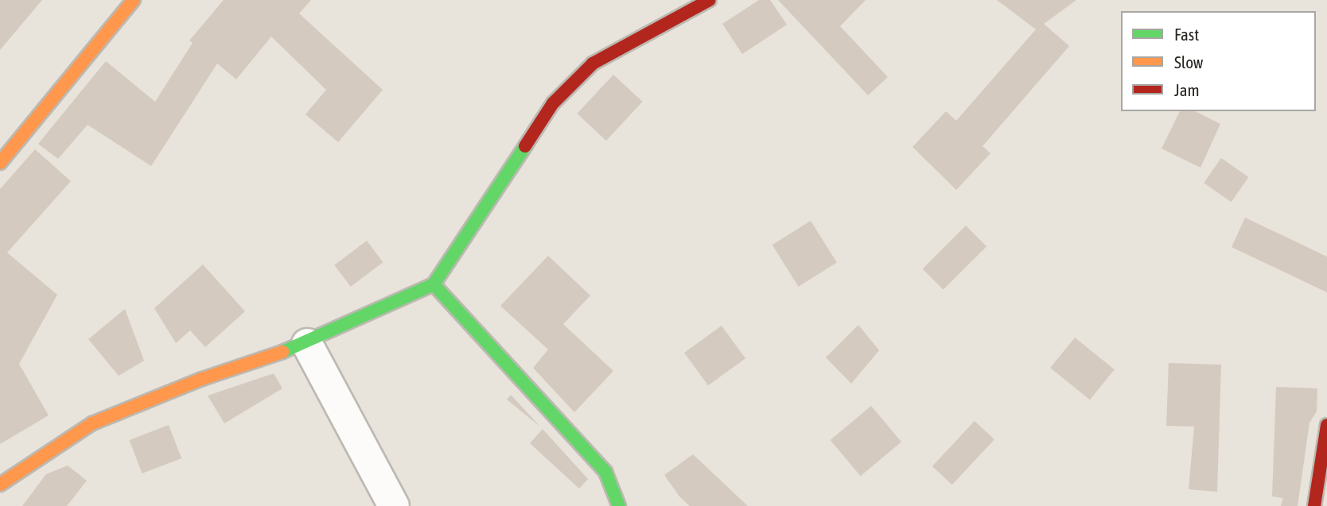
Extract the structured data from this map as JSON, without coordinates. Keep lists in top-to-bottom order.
{
  "legend": ["Fast", "Slow", "Jam"]
}
